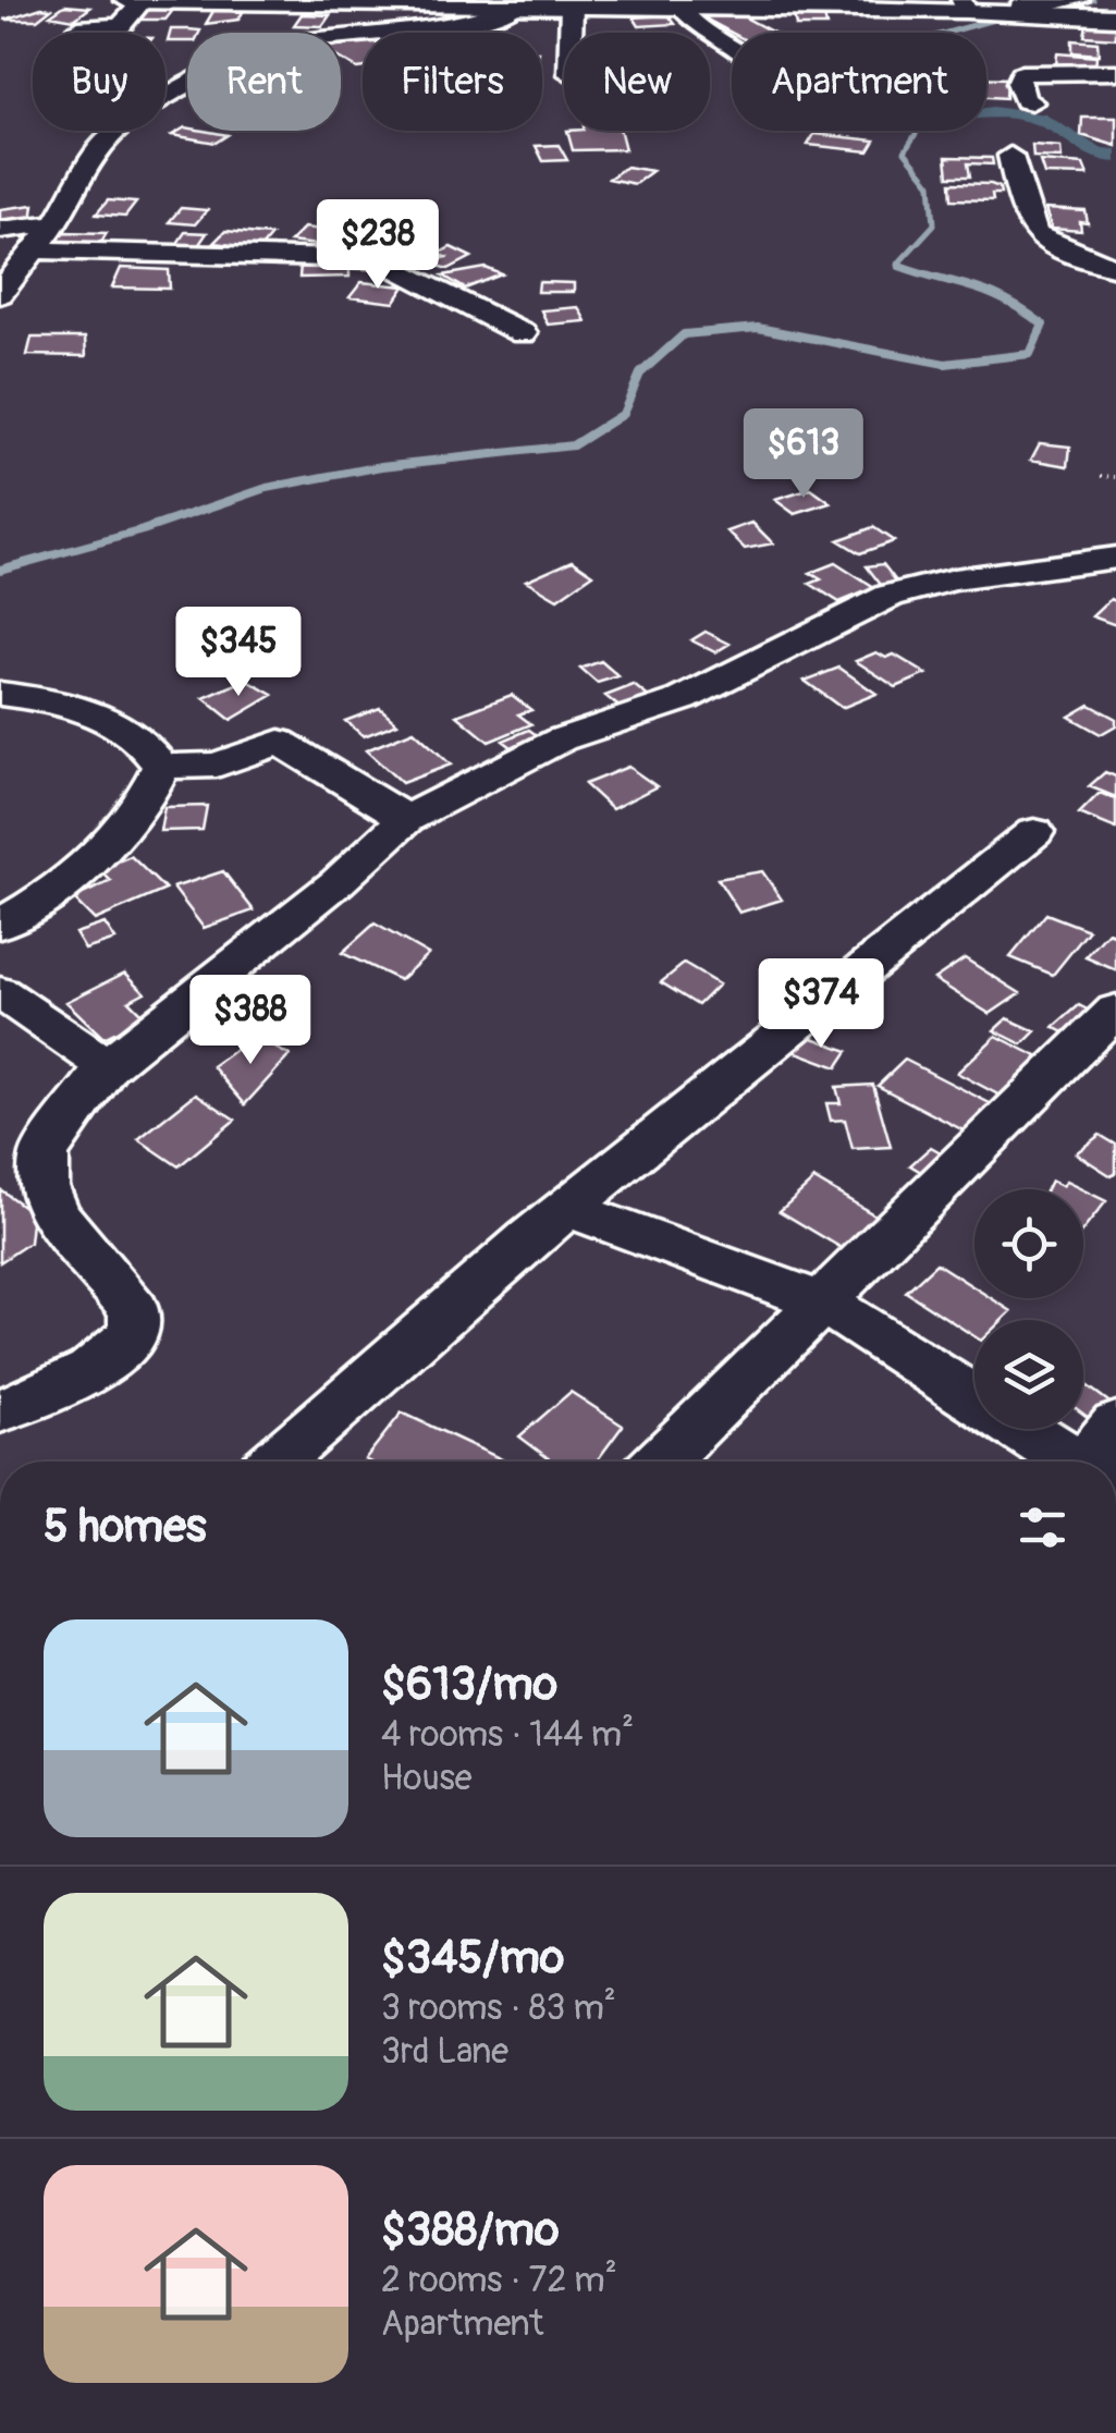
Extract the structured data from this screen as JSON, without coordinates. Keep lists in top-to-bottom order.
{
  "page": {
    "chip": [
      "Buy",
      "Rent",
      "Filters",
      "New",
      "Apartment"
    ],
    "price": [
      "$238",
      "$613",
      "$345",
      "$374",
      "$388"
    ],
    "heading": "5 homes",
    "list": [
      {
        "name": "$613/mo",
        "note": "4 rooms · 144 m² · House"
      },
      {
        "name": "$345/mo",
        "note": "3 rooms · 83 m² · 3rd Lane"
      },
      {
        "name": "$388/mo",
        "note": "2 rooms · 72 m² · Apartment"
      }
    ]
  }
}
